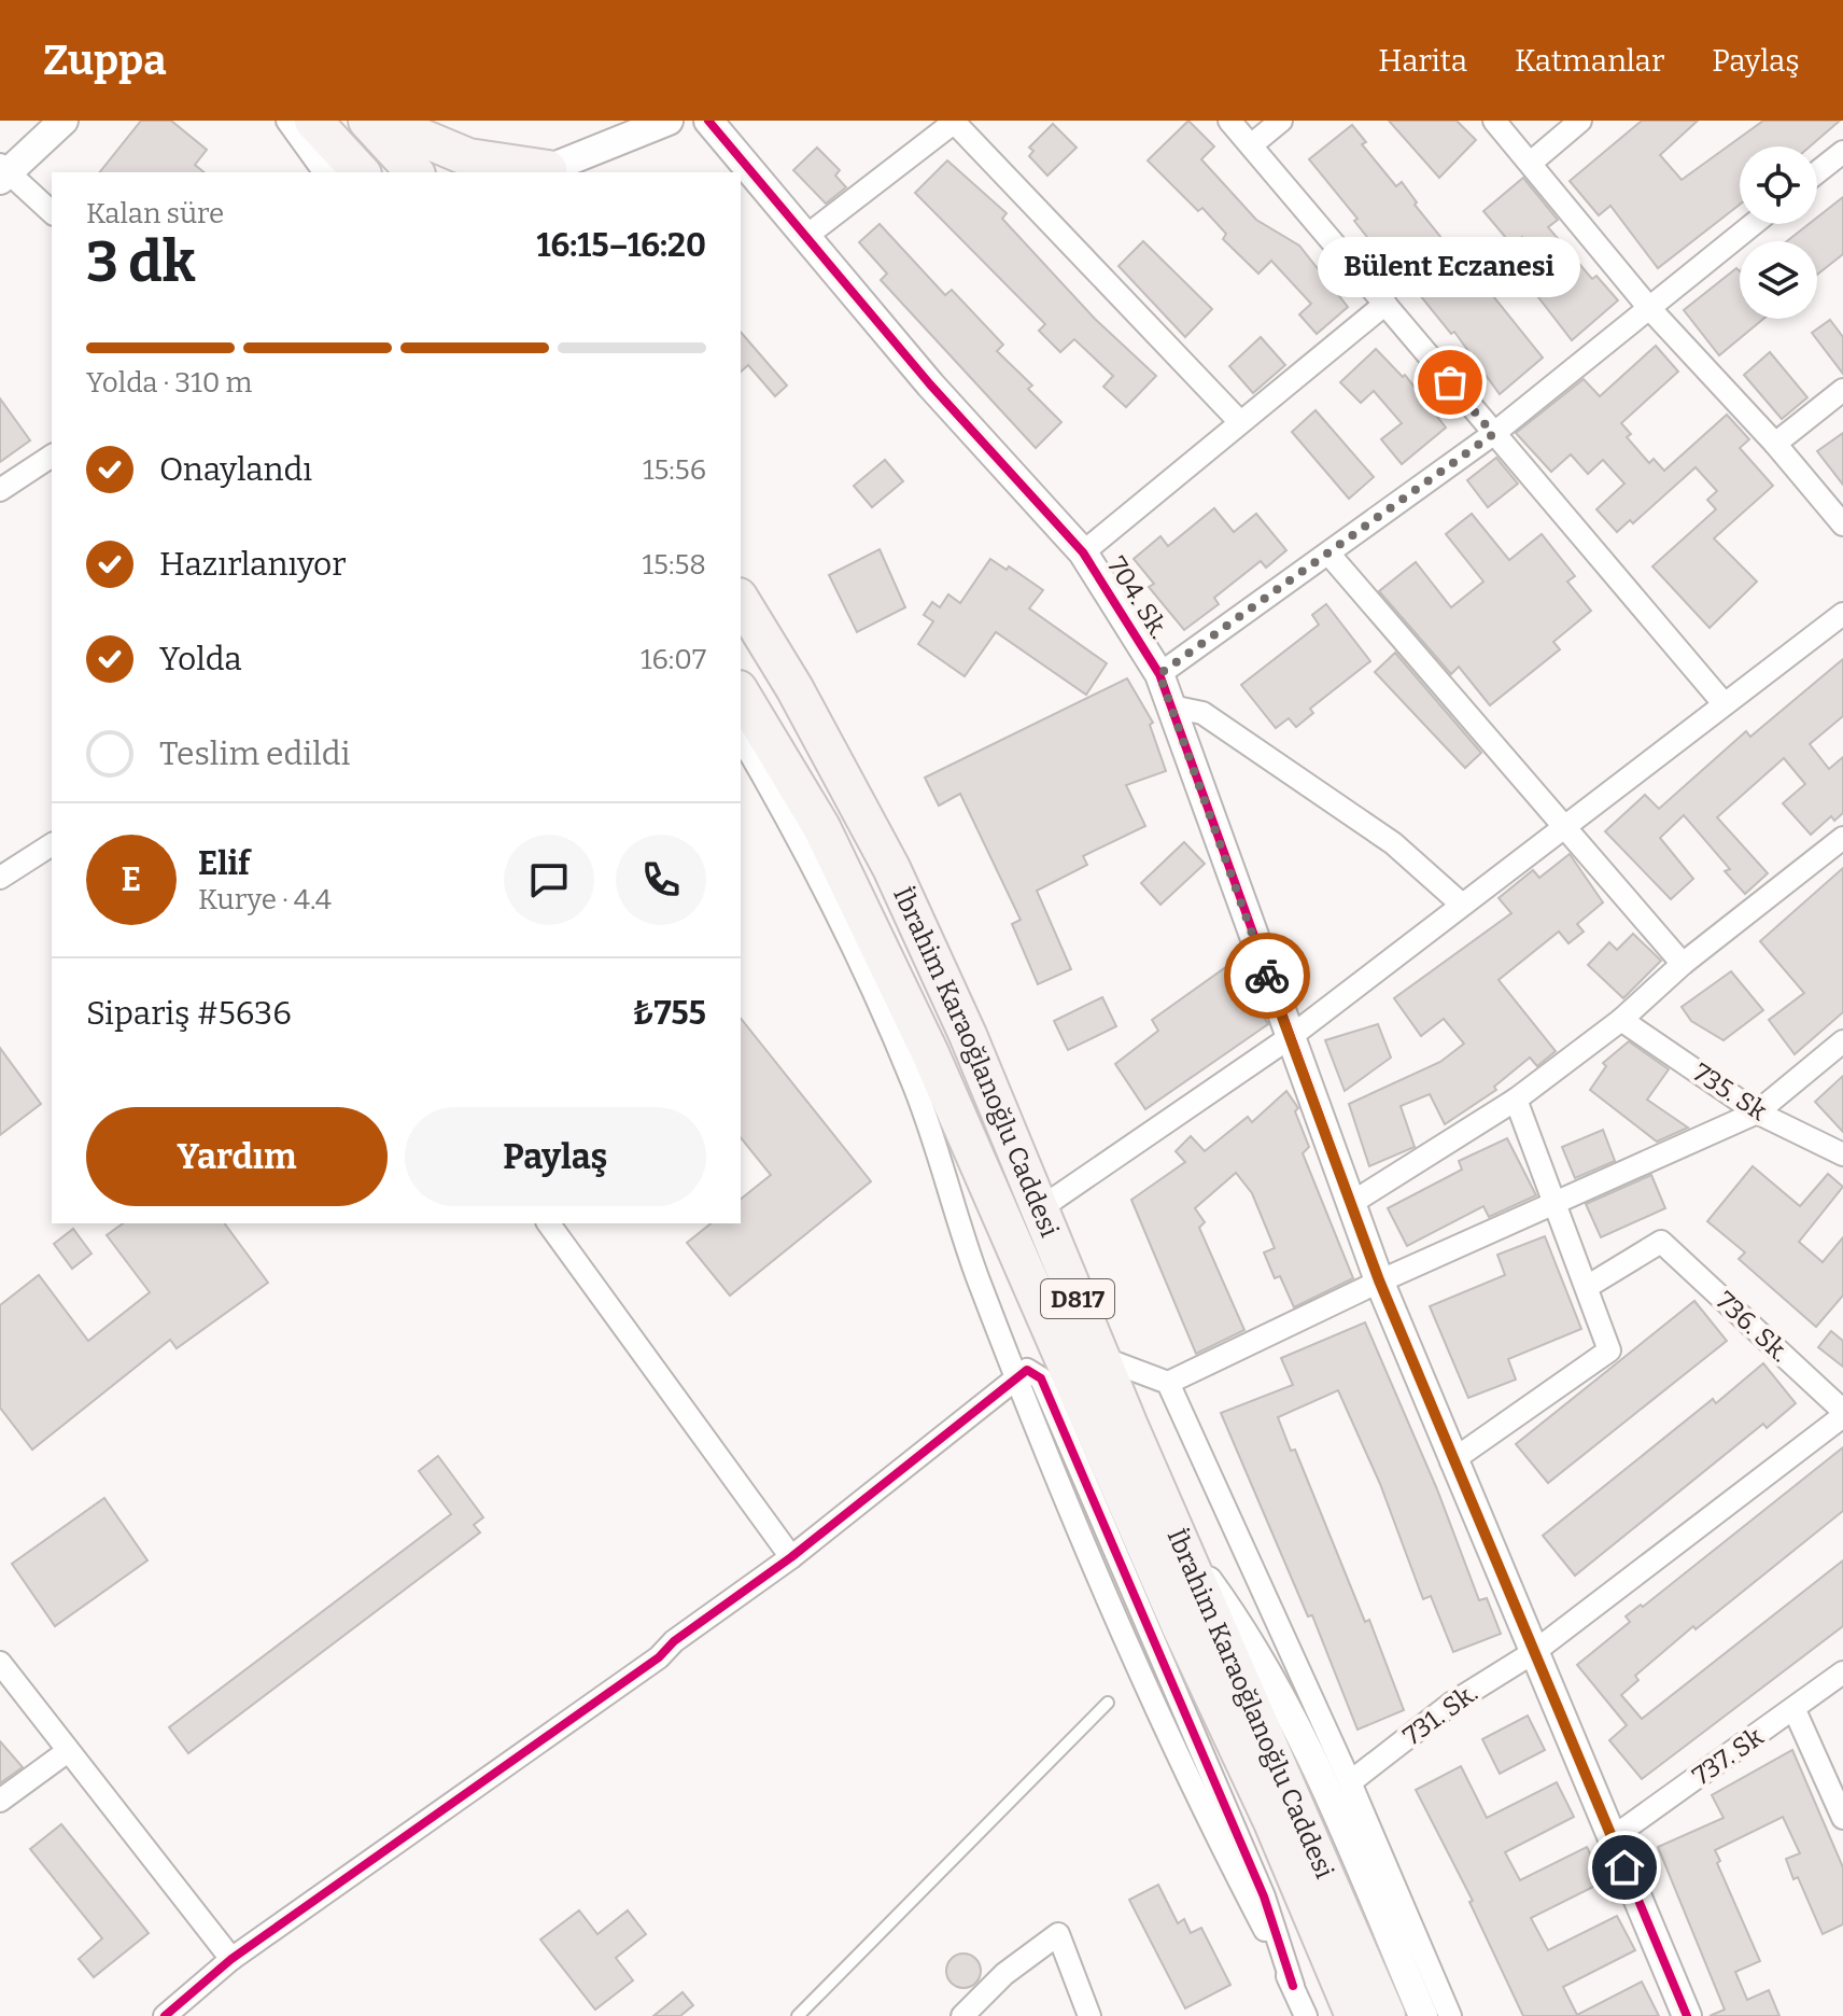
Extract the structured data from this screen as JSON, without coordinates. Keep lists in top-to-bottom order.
{
  "streets": {
    "highway": ["İbrahim Karaoğlanoğlu Caddesi", "D817"],
    "street": [
      "704. Sk.",
      "735. Sk",
      "736. Sk.",
      "731. Sk.",
      "737. Sk"
    ]
  },
  "crossings": [
    ["704. Sk.", "731. Sk."],
    ["704. Sk.", "737. Sk"],
    ["736. Sk.", "731. Sk."]
  ],
  "places": ["Bülent Eczanesi"],
  "page": {
    "header": "Zuppa",
    "nav": ["Harita", "Katmanlar", "Paylaş"],
    "heading": ["3 dk", "Kalan süre", "16:15–16:20"],
    "panel": [
      "Elif",
      "Kurye · 4.4",
      "Sipariş #5636",
      "₺755"
    ],
    "bubble": "Bülent Eczanesi",
    "bar": "Yolda · 310 m",
    "list": [
      ["Onaylandı", "15:56"],
      ["Hazırlanıyor", "15:58"],
      ["Yolda", "16:07"],
      "Teslim edildi"
    ],
    "round": "E",
    "buttons": ["Yardım", "Paylaş"]
  }
}
